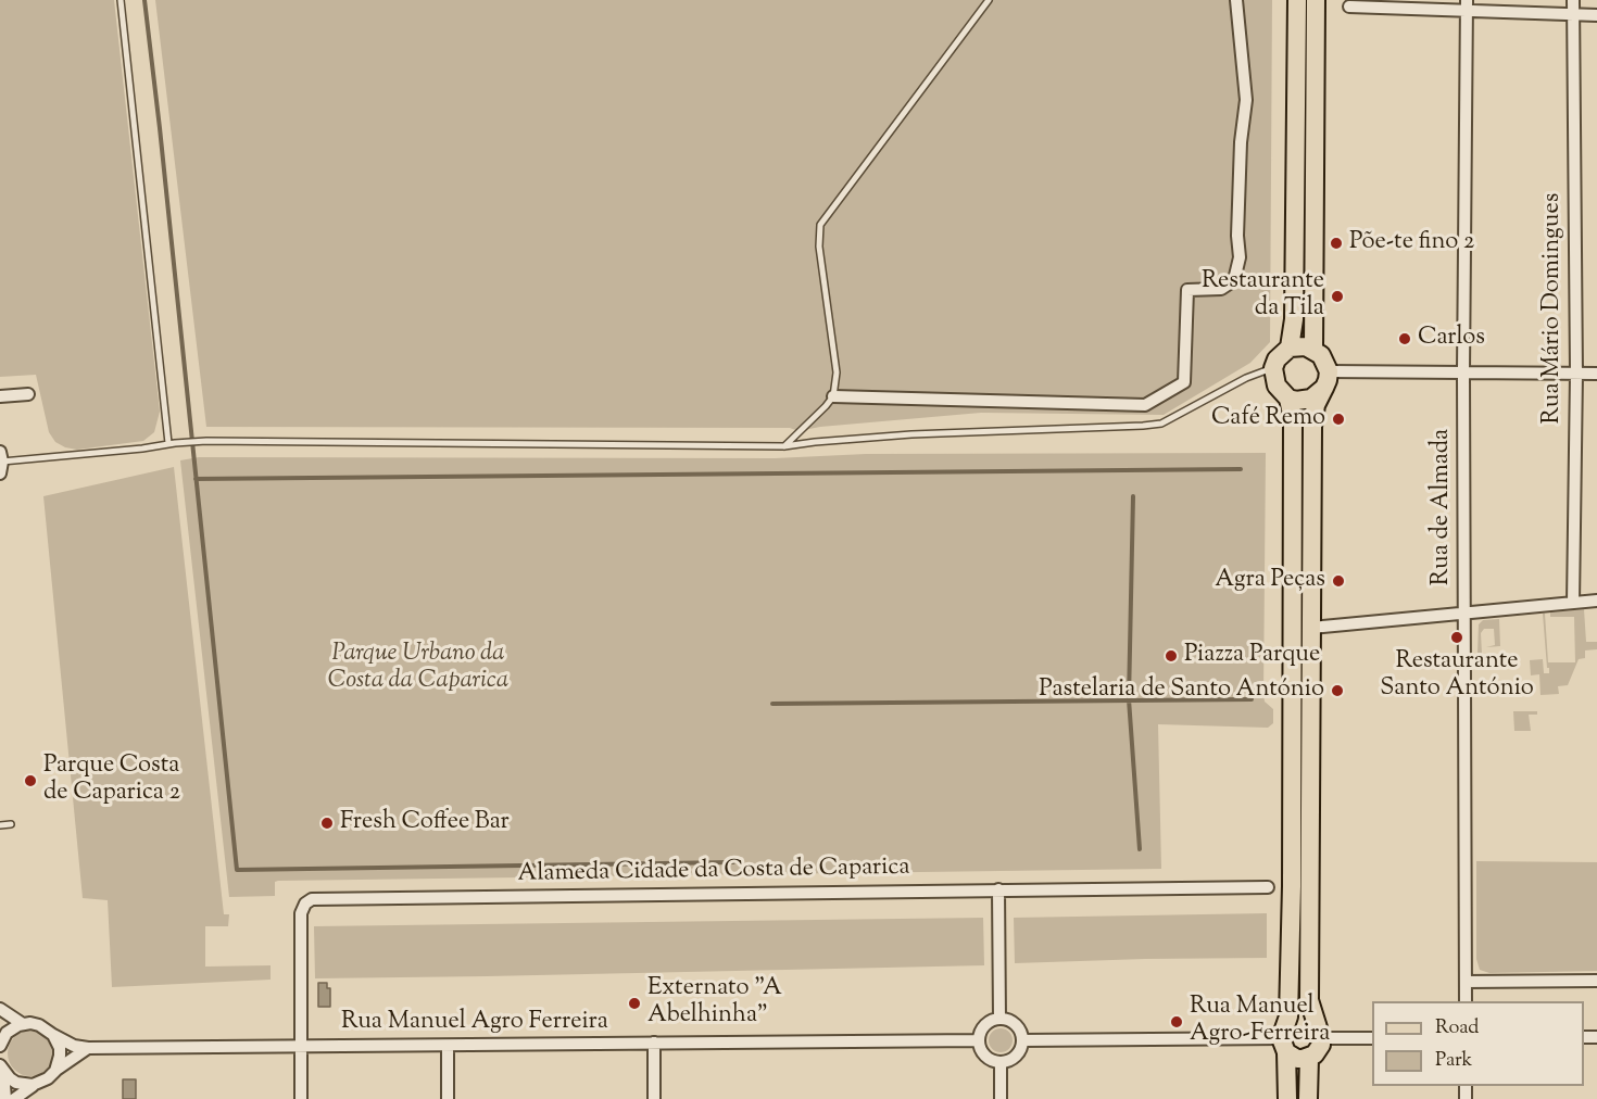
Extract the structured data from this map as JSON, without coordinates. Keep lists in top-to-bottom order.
{
  "streets": {
    "street": [
      "Rua Mário Domingues",
      "Rua de Almada",
      "Alameda Cidade da Costa de Caparica",
      "Rua Manuel Agro Ferreira"
    ]
  },
  "crossings": [
    ["Alameda Cidade da Costa de Caparica", "Rua Manuel Agro Ferreira"]
  ],
  "parks": ["Parque Urbano da Costa da Caparica"],
  "places": [
    "Põe-te fino 2",
    "Restaurante da Tila",
    "Carlos",
    "Café Remo",
    "Agra Peças",
    "Restaurante Santo António",
    "Piazza Parque",
    "Pastelaria de Santo António",
    "Parque Costa de Caparica 2",
    "Fresh Coffee Bar",
    "Externato \"A Abelhinha\"",
    "Rua Manuel Agro-Ferreira"
  ],
  "legend": ["Road", "Park"]
}
